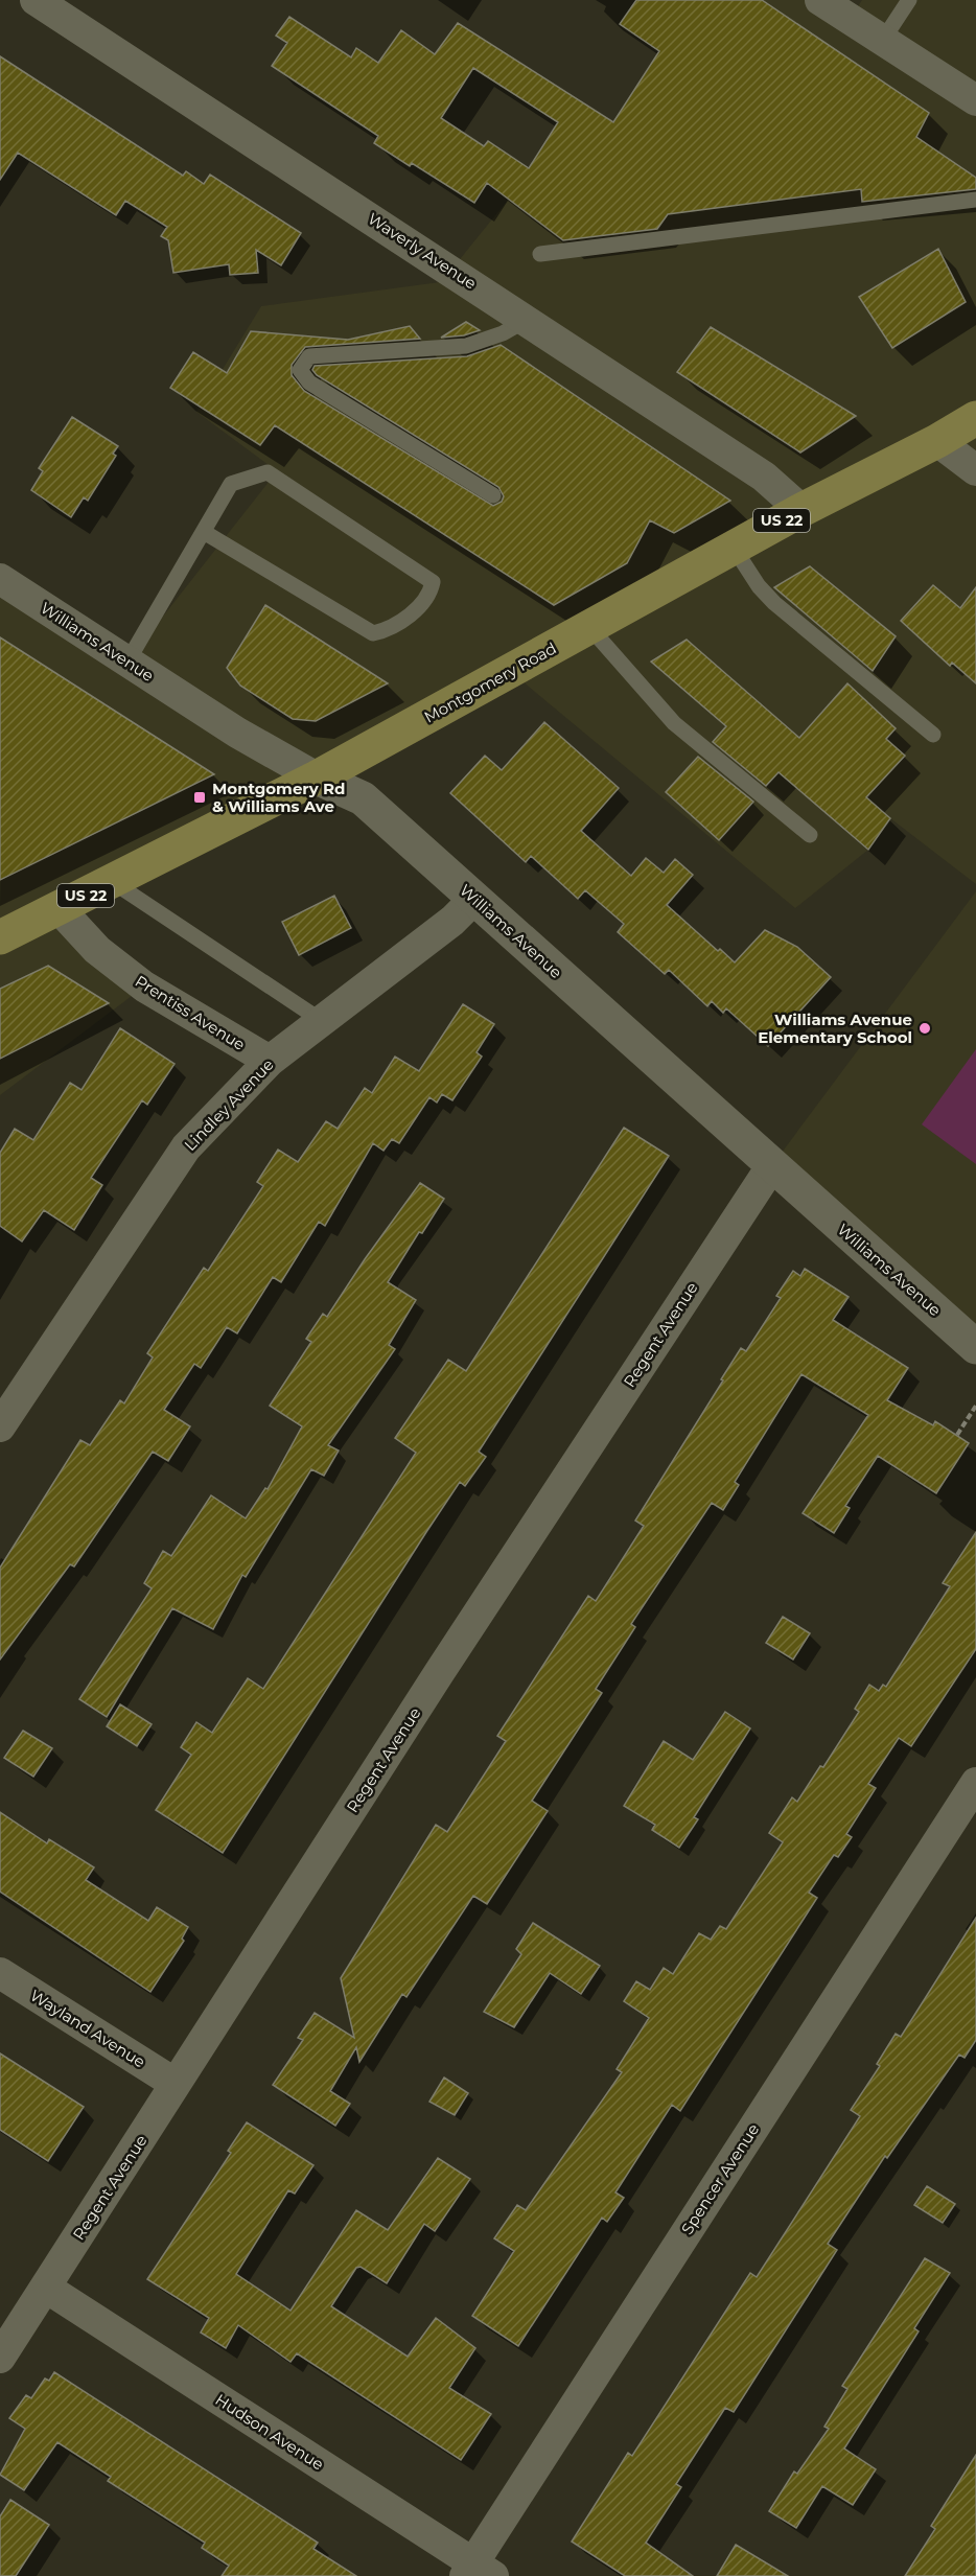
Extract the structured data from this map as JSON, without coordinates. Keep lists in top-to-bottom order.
{
  "streets": {
    "main road": ["US 22", "Montgomery Road"],
    "street": [
      "Waverly Avenue",
      "Williams Avenue",
      "Prentiss Avenue",
      "Lindley Avenue",
      "Regent Avenue",
      "Wayland Avenue",
      "Spencer Avenue",
      "Hudson Avenue"
    ]
  },
  "crossings": [
    ["Waverly Avenue", "Montgomery Road"],
    ["Williams Avenue", "Montgomery Road"],
    ["Williams Avenue", "Lindley Avenue"],
    ["Williams Avenue", "Regent Avenue"],
    ["Montgomery Road", "Prentiss Avenue"],
    ["Prentiss Avenue", "Lindley Avenue"],
    ["Regent Avenue", "Wayland Avenue"],
    ["Regent Avenue", "Hudson Avenue"],
    ["Spencer Avenue", "Hudson Avenue"]
  ],
  "places": {
    "transit": ["Montgomery Rd & Williams Ave"],
    "other": ["Williams Avenue Elementary School"]
  }
}
